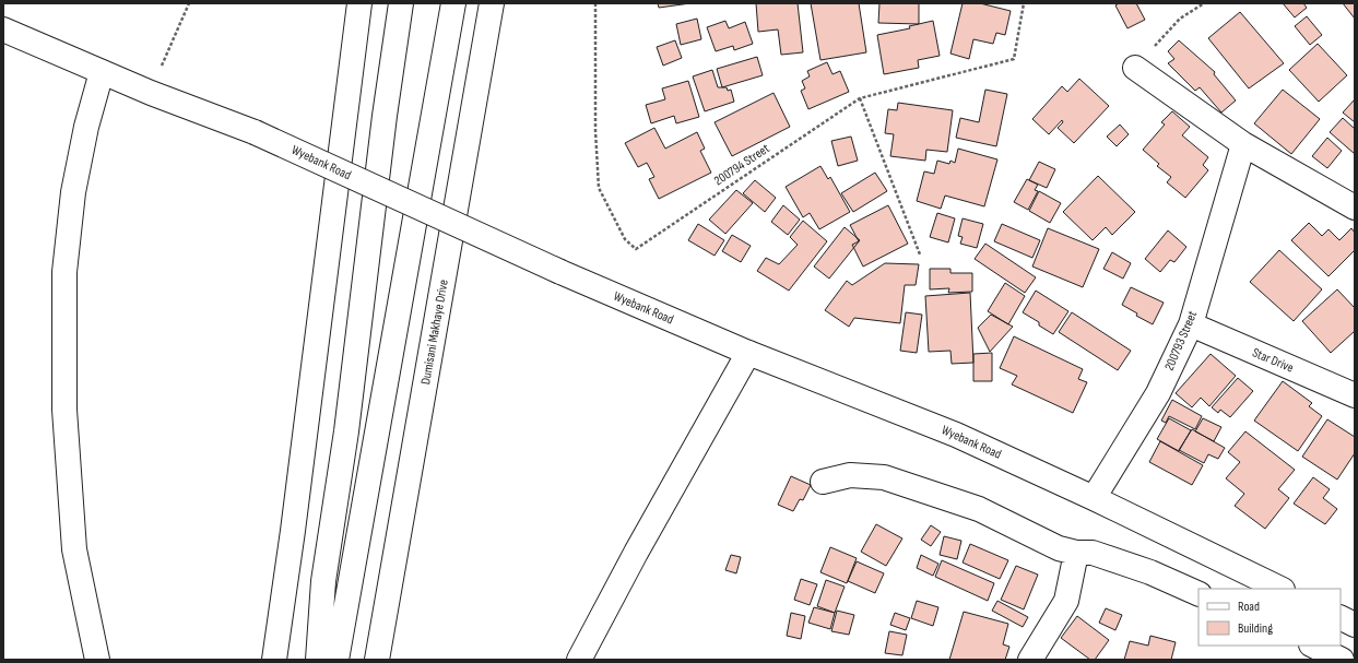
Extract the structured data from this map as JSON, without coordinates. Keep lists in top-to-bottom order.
{
  "streets": {
    "street": [
      "Wyebank Road",
      "Dumisani Makhaye Drive",
      "200793 Street",
      "Star Drive"
    ],
    "path": ["200794 Street"]
  },
  "crossings": [
    ["Wyebank Road", "200793 Street"],
    ["200793 Street", "Star Drive"]
  ],
  "legend": ["Road", "Building"]
}
